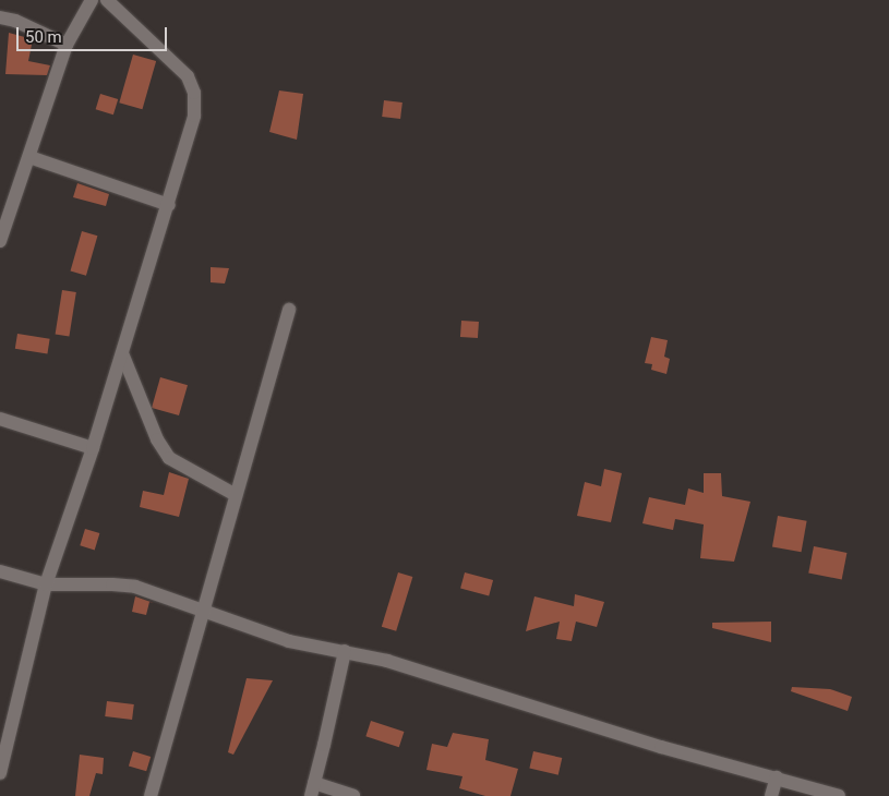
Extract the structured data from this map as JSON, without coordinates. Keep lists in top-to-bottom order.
{
  "scale_bar": "50 m"
}
